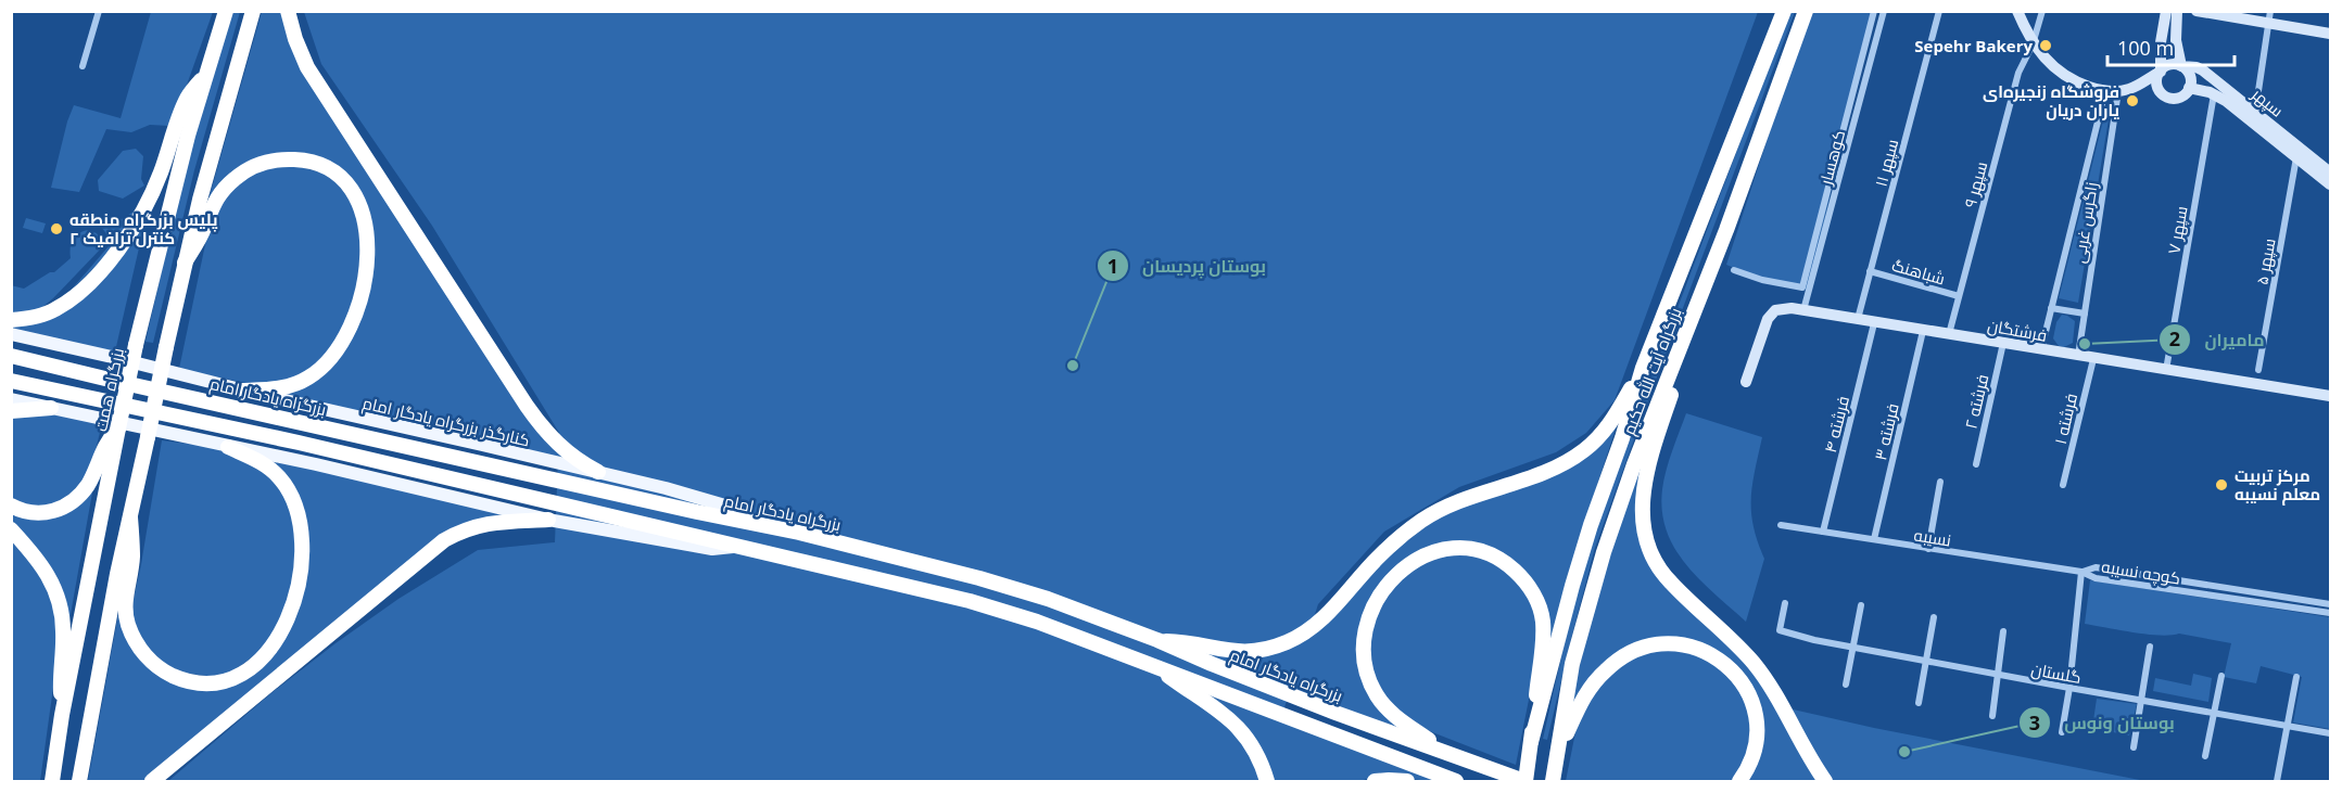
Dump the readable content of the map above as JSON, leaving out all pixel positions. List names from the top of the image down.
{
  "streets": {
    "highway": ["بزرگراه آیت الله حکیم", "بزرگراه همت", "بزرگراه یادگار امام"],
    "main road": ["کنارگذر بزرگراه یادگار امام"],
    "street": [
      "سپهر",
      "کوهسار",
      "سپهر ۱۱",
      "سپهر ۹",
      "زاگرس غربی",
      "سپهر ۷",
      "سپهر ۵",
      "شباهنگ",
      "فرشتگان",
      "فرشته ۲",
      "فرشته ۱",
      "فرشته ۴",
      "فرشته ۳",
      "نسیبه",
      "کوچه نسیبه",
      "گلستان"
    ]
  },
  "crossings": [
    ["سپهر", "سپهر ۷"],
    ["سپهر", "سپهر ۵"],
    ["کوهسار", "فرشتگان"],
    ["سپهر ۱۱", "شباهنگ"],
    ["سپهر ۱۱", "فرشتگان"],
    ["سپهر ۹", "شباهنگ"],
    ["سپهر ۹", "فرشتگان"],
    ["زاگرس غربی", "فرشتگان"],
    ["سپهر ۷", "فرشتگان"],
    ["فرشتگان", "فرشته ۲"],
    ["فرشتگان", "فرشته ۱"],
    ["فرشتگان", "فرشته ۴"],
    ["فرشتگان", "فرشته ۳"],
    ["بزرگراه آیت الله حکیم", "بزرگراه یادگار امام"],
    ["بزرگراه یادگار امام", "کنارگذر بزرگراه یادگار امام"],
    ["فرشته ۴", "نسیبه"],
    ["فرشته ۳", "نسیبه"],
    ["نسیبه", "کوچه نسیبه"]
  ],
  "places": [
    "Sepehr Bakery",
    "فروشگاه زنجیره‌ای یاران دریان",
    "پلیس بزرگراه منطقه ۲ کنترل ترافیک",
    "مامیران",
    "بوستان پردیسان",
    "مرکز تربیت معلم نسیبه",
    "بوستان ونوس"
  ],
  "scale_bar": "100 m"
}
